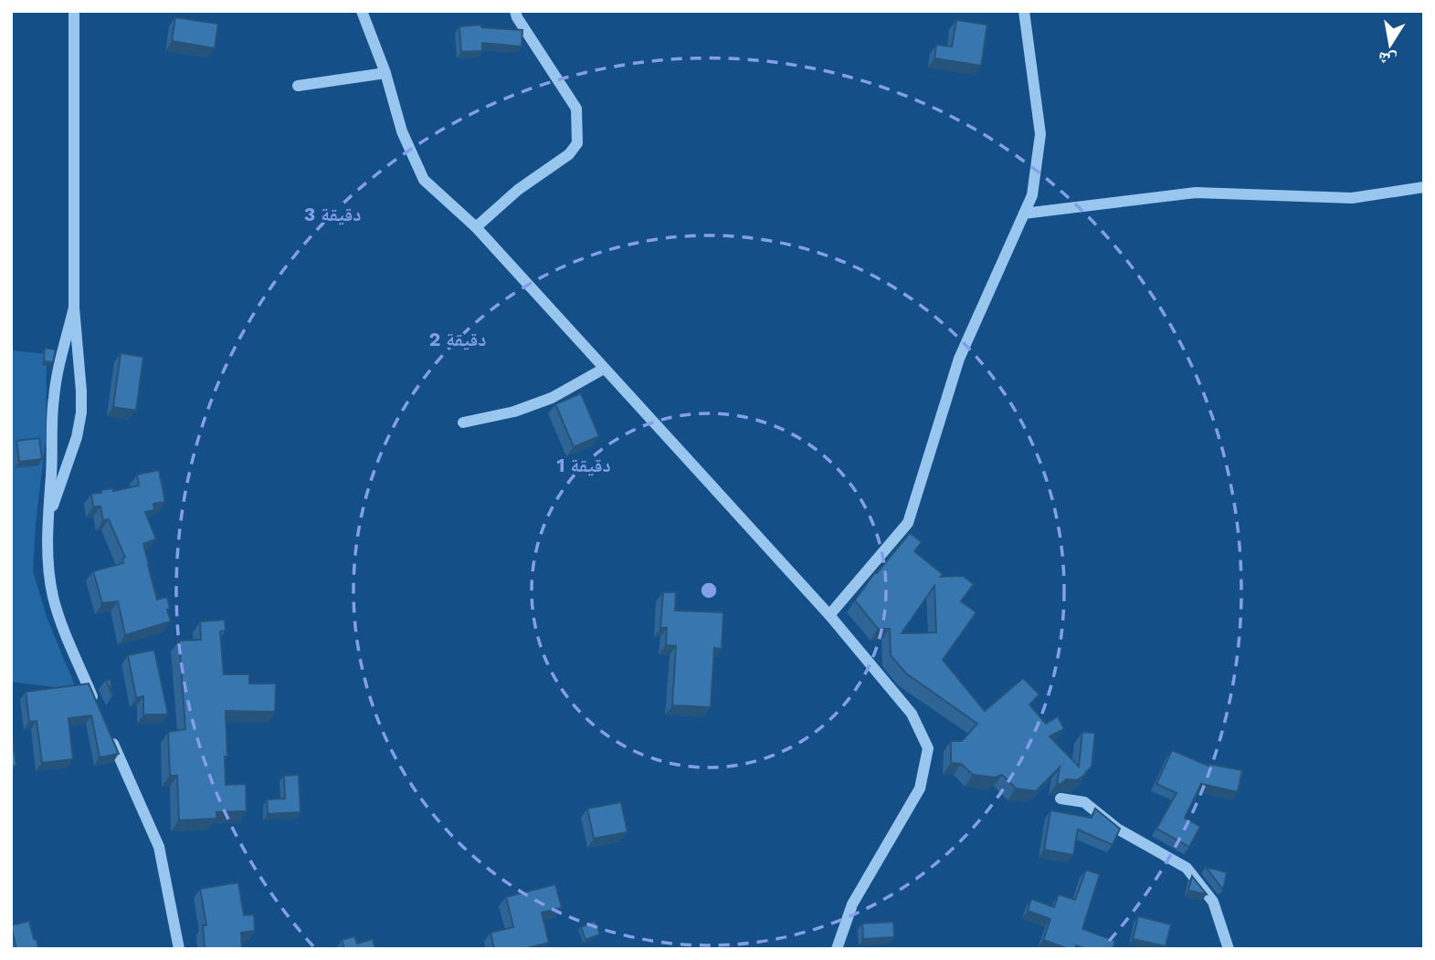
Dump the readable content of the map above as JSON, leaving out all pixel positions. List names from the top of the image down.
{
  "north": "bottom",
  "rings": ["3 دقيقة", "2 دقيقة", "1 دقيقة"]
}
